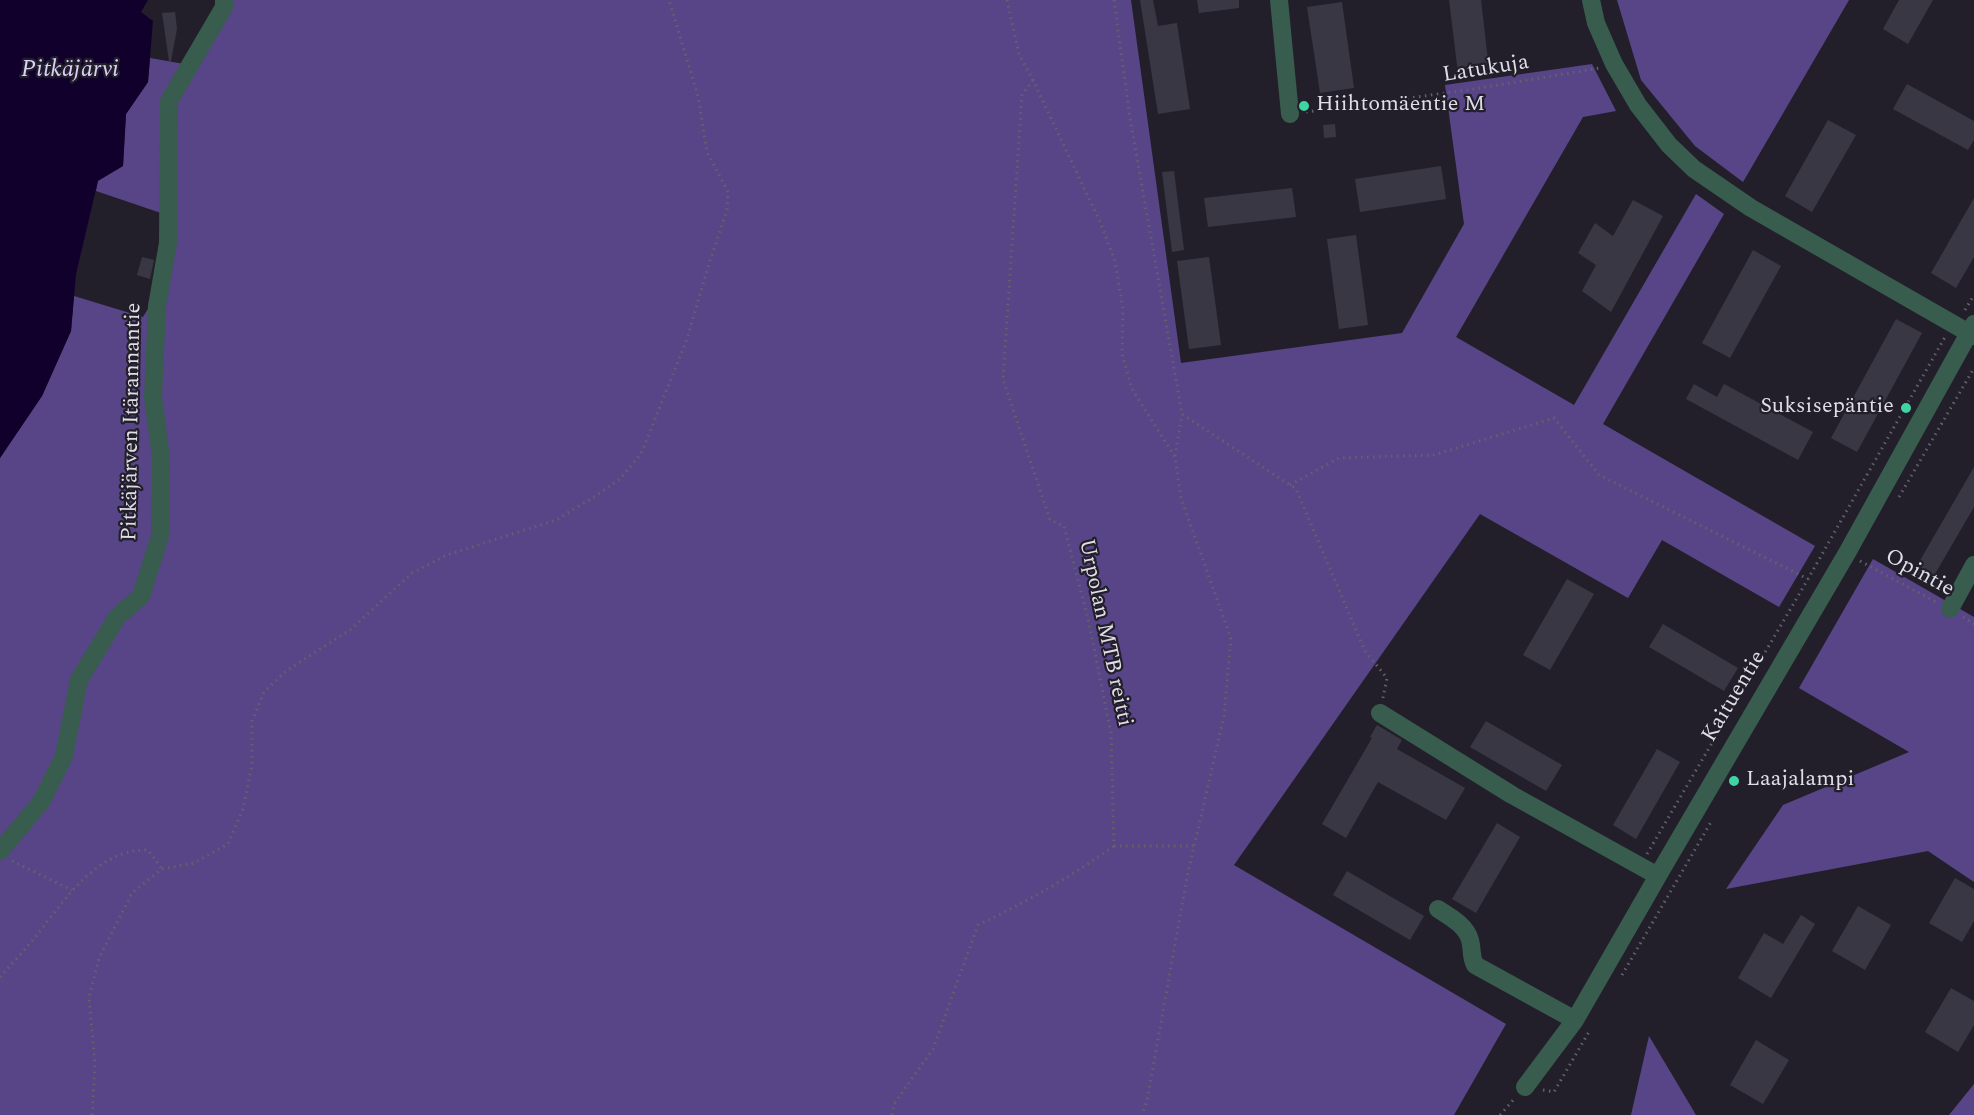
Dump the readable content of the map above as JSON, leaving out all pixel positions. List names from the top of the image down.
{
  "streets": {
    "street": ["Pitkäjärven Itärannantie", "Kaituentie"],
    "path": ["Latukuja", "Opintie", "Urpolan MTB reitti"]
  },
  "crossings": [
    ["Opintie", "Kaituentie"]
  ],
  "water": ["Pitkäjärvi"],
  "places": ["Hiihtomäentie M", "Suksisepäntie", "Laajalampi"]
}
